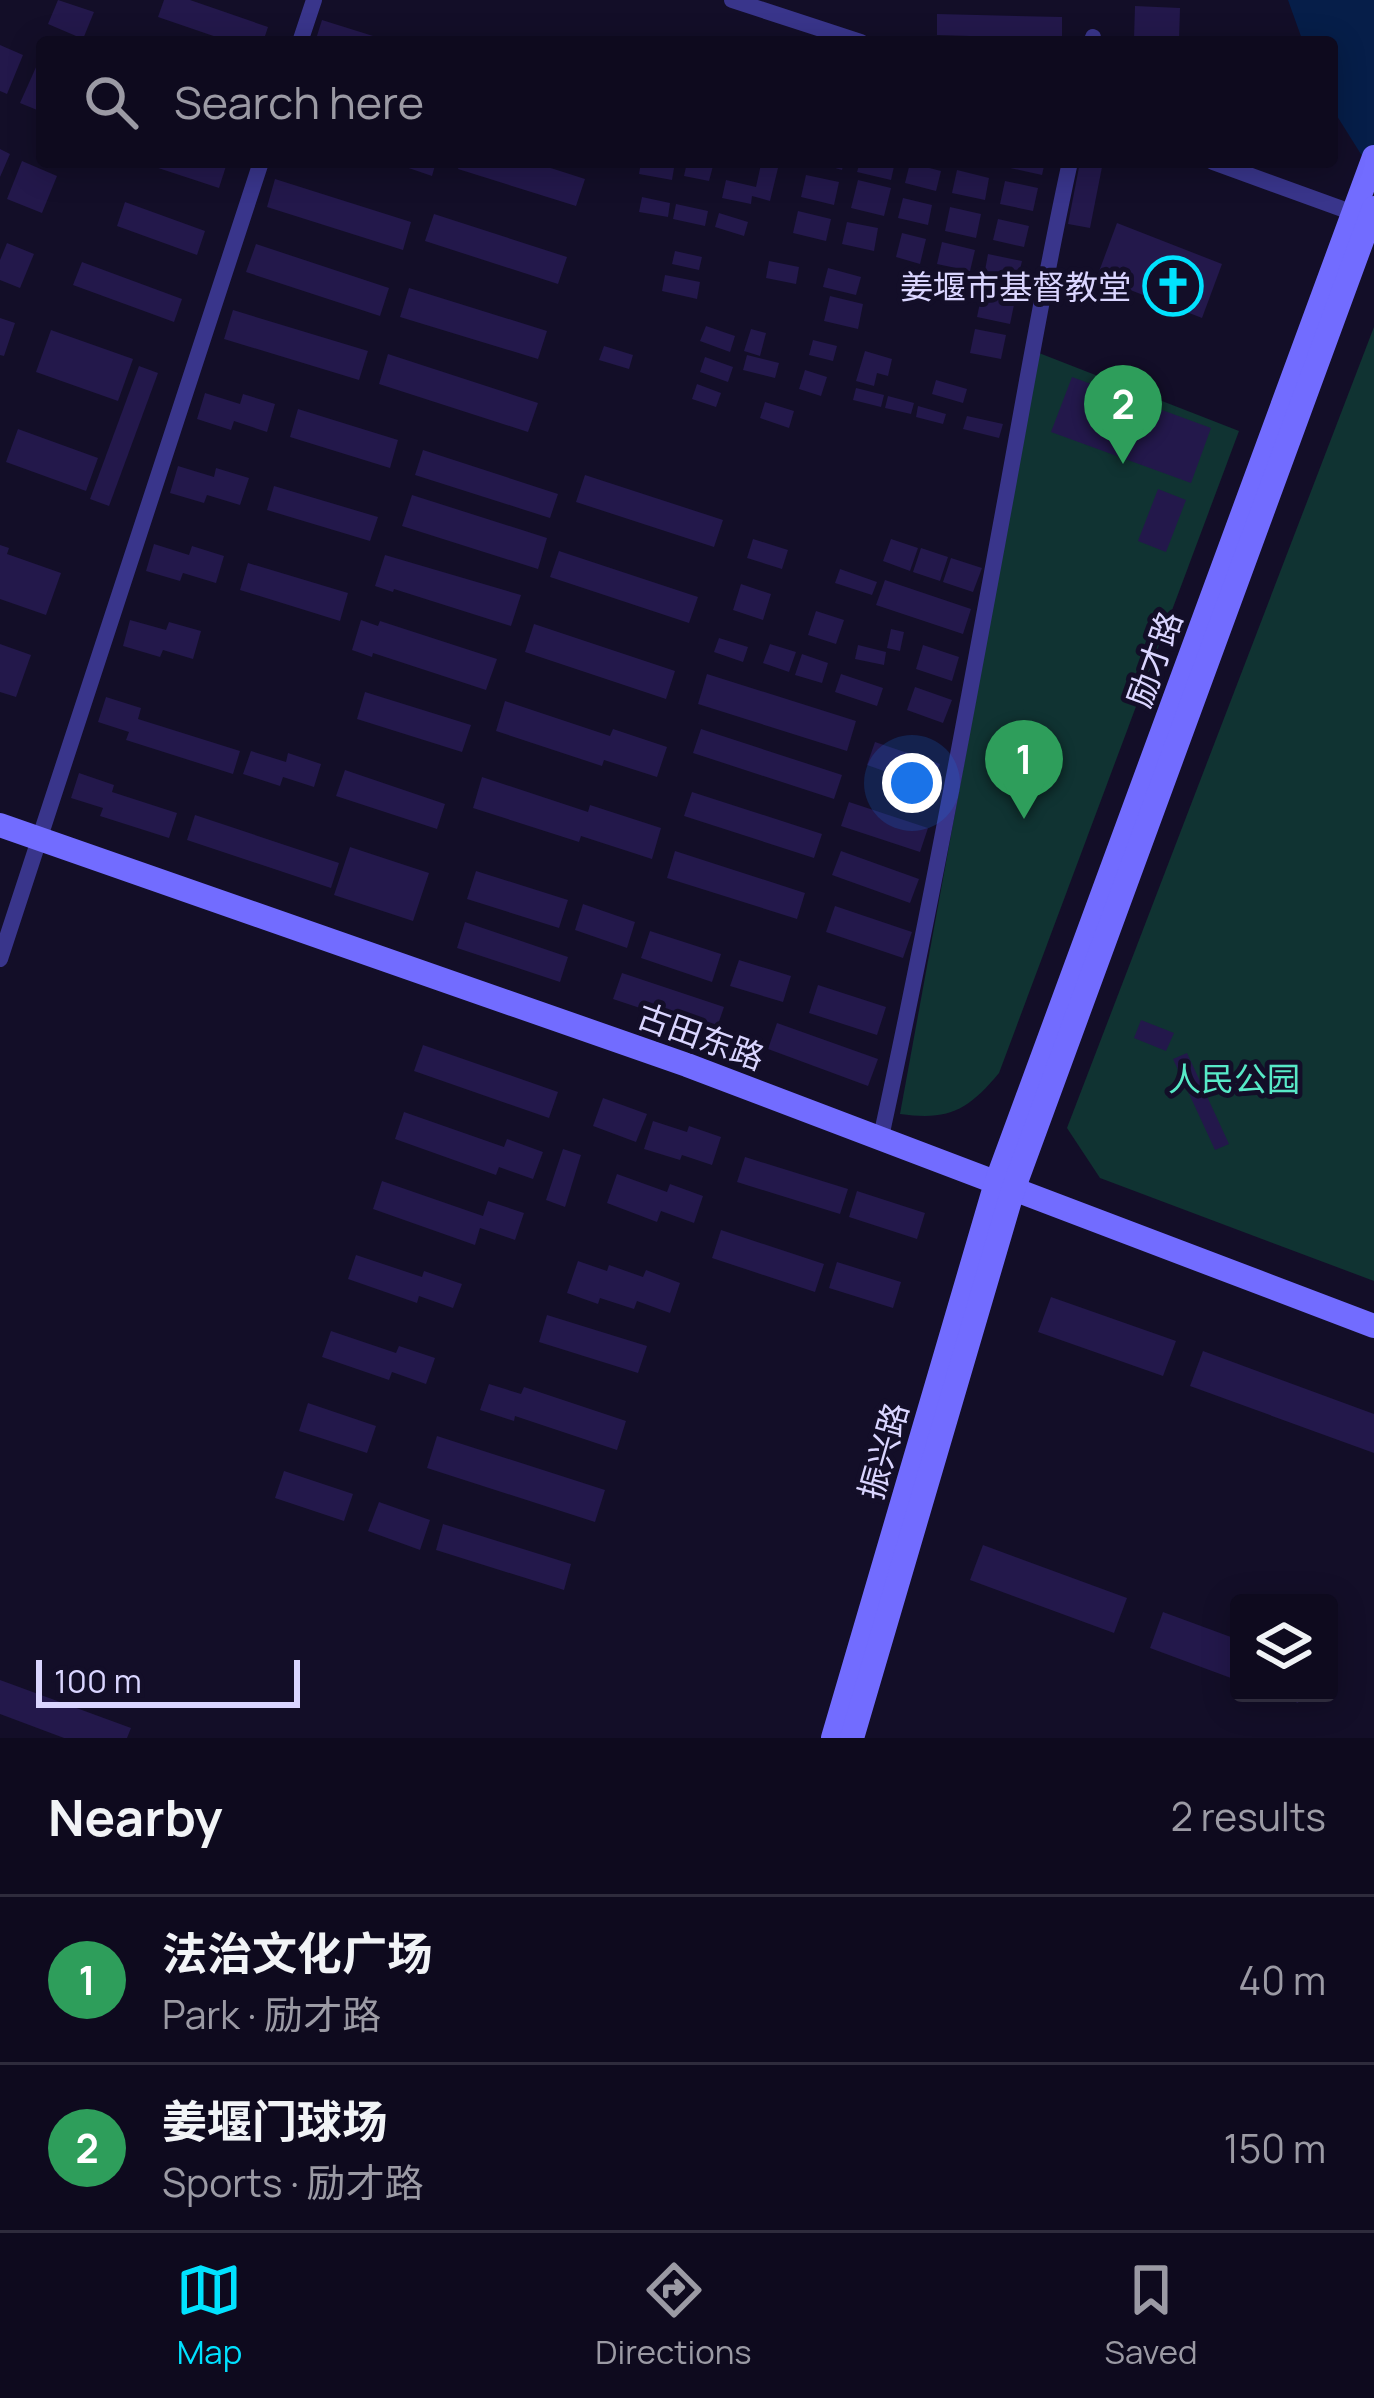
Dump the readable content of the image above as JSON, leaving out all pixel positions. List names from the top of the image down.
{
  "streets": {
    "street": ["励才路", "古田东路", "振兴路"]
  },
  "crossings": [
    ["励才路", "古田东路"],
    ["励才路", "振兴路"],
    ["古田东路", "振兴路"]
  ],
  "parks": ["人民公园"],
  "places": {
    "church": ["姜堰市基督教堂"]
  },
  "scale_bar": "100 m",
  "page": {
    "search": "Search here",
    "pins": ["2", "1"],
    "scale": "100 m",
    "heading": ["Nearby", "2 results"],
    "list": [
      {
        "mark": "1",
        "name": "法治文化广场",
        "note": "Park · 励才路",
        "value": "40 m"
      },
      {
        "mark": "2",
        "name": "姜堰门球场",
        "note": "Sports · 励才路",
        "value": "150 m"
      }
    ],
    "nav": ["Map", "Directions", "Saved"]
  }
}
